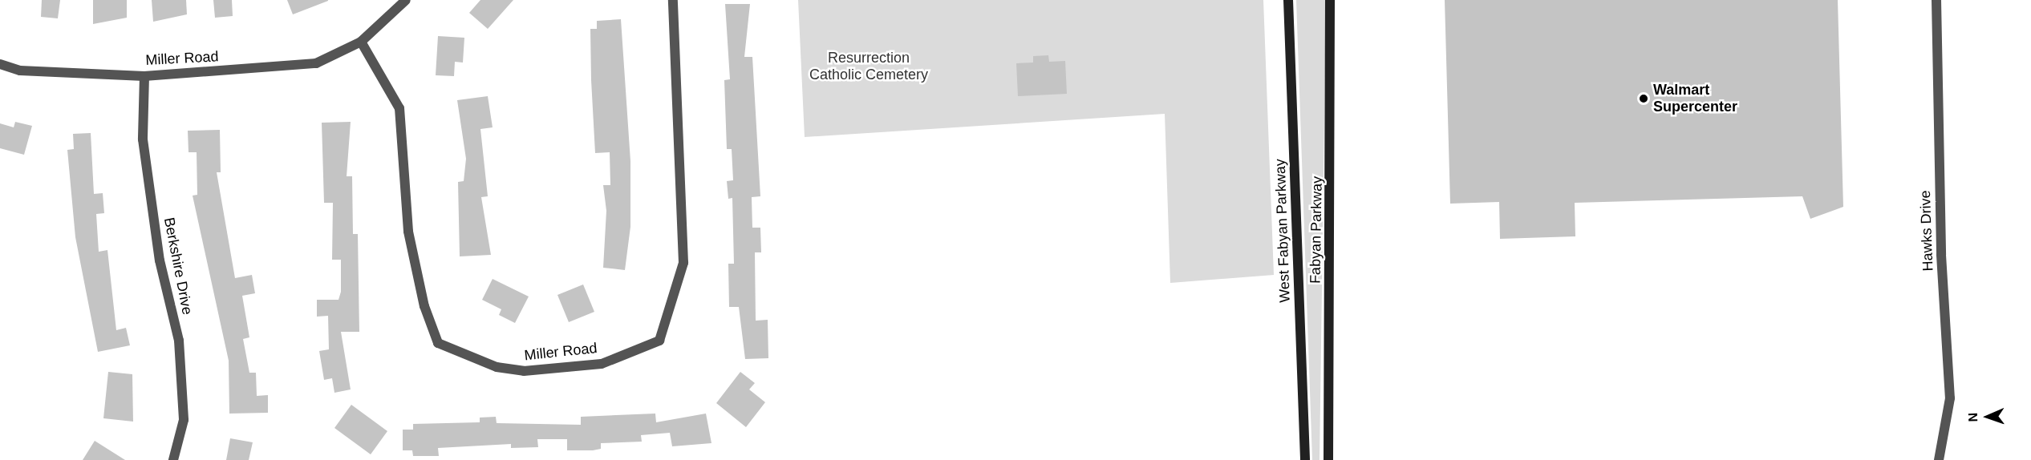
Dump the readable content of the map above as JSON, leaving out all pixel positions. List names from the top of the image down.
{
  "streets": {
    "main road": ["Fabyan Parkway", "West Fabyan Parkway"],
    "street": ["Miller Road", "Hawks Drive", "Berkshire Drive"]
  },
  "crossings": [
    ["Miller Road", "Berkshire Drive"]
  ],
  "parks": ["Resurrection Catholic Cemetery"],
  "places": ["Walmart Supercenter"],
  "north": "left"
}
